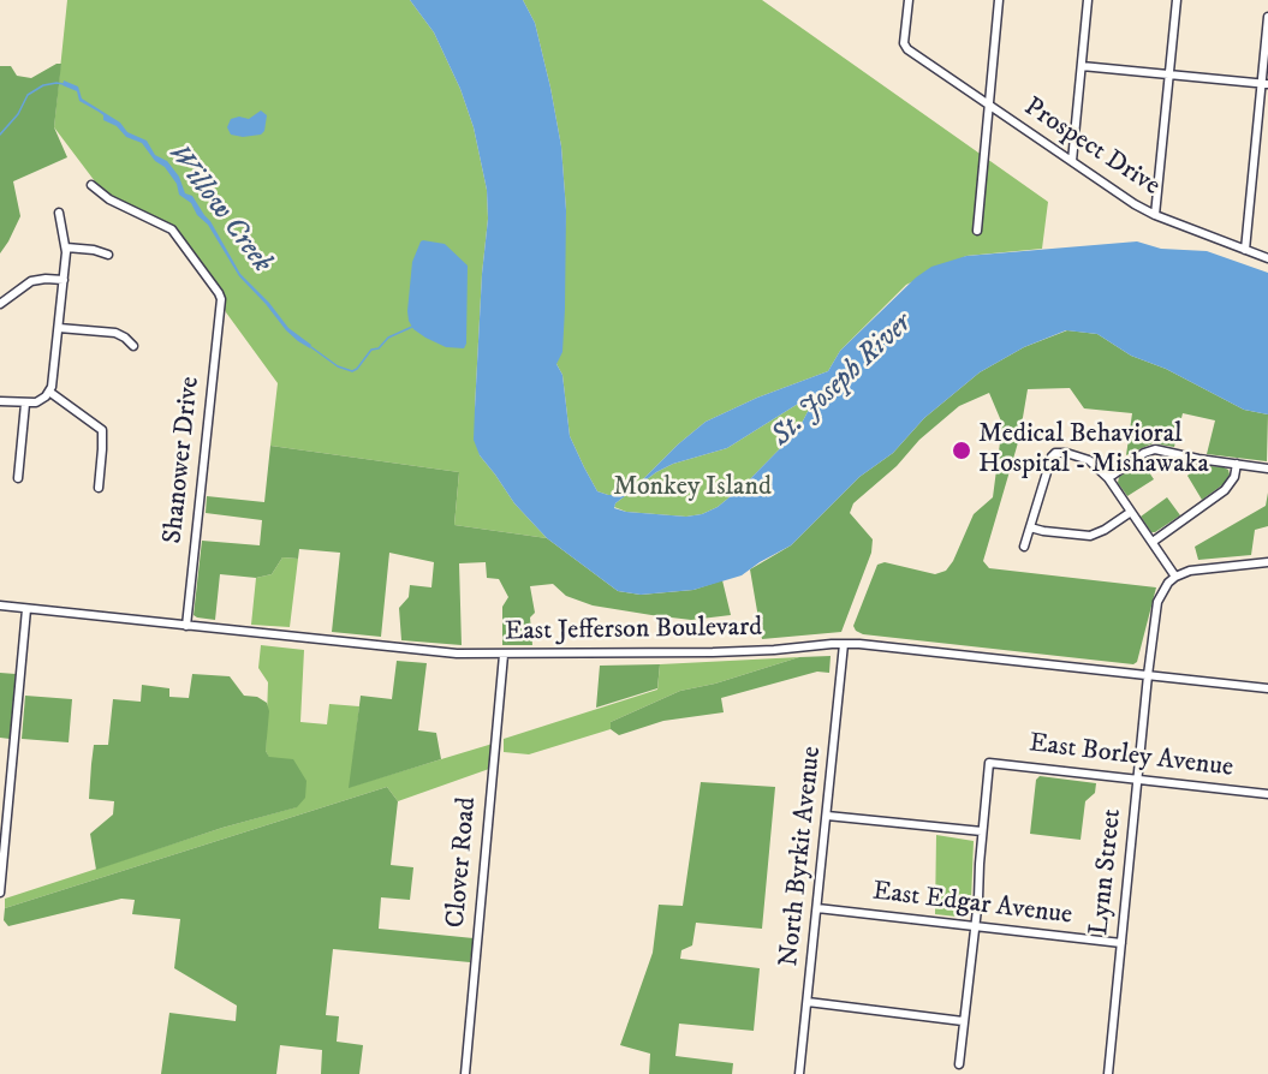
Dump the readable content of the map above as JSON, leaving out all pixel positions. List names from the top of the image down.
{
  "streets": {
    "street": [
      "Prospect Drive",
      "Shanower Drive",
      "East Jefferson Boulevard",
      "East Borley Avenue",
      "North Byrkit Avenue",
      "Clover Road",
      "Lynn Street",
      "East Edgar Avenue"
    ]
  },
  "crossings": [
    ["Shanower Drive", "East Jefferson Boulevard"],
    ["East Jefferson Boulevard", "North Byrkit Avenue"],
    ["East Jefferson Boulevard", "Clover Road"],
    ["East Jefferson Boulevard", "Lynn Street"],
    ["East Borley Avenue", "Lynn Street"],
    ["North Byrkit Avenue", "East Edgar Avenue"],
    ["Lynn Street", "East Edgar Avenue"]
  ],
  "water": ["Willow Creek", "St. Joseph River"],
  "parks": ["Monkey Island"],
  "places": ["Medical Behavioral Hospital - Mishawaka"]
}
